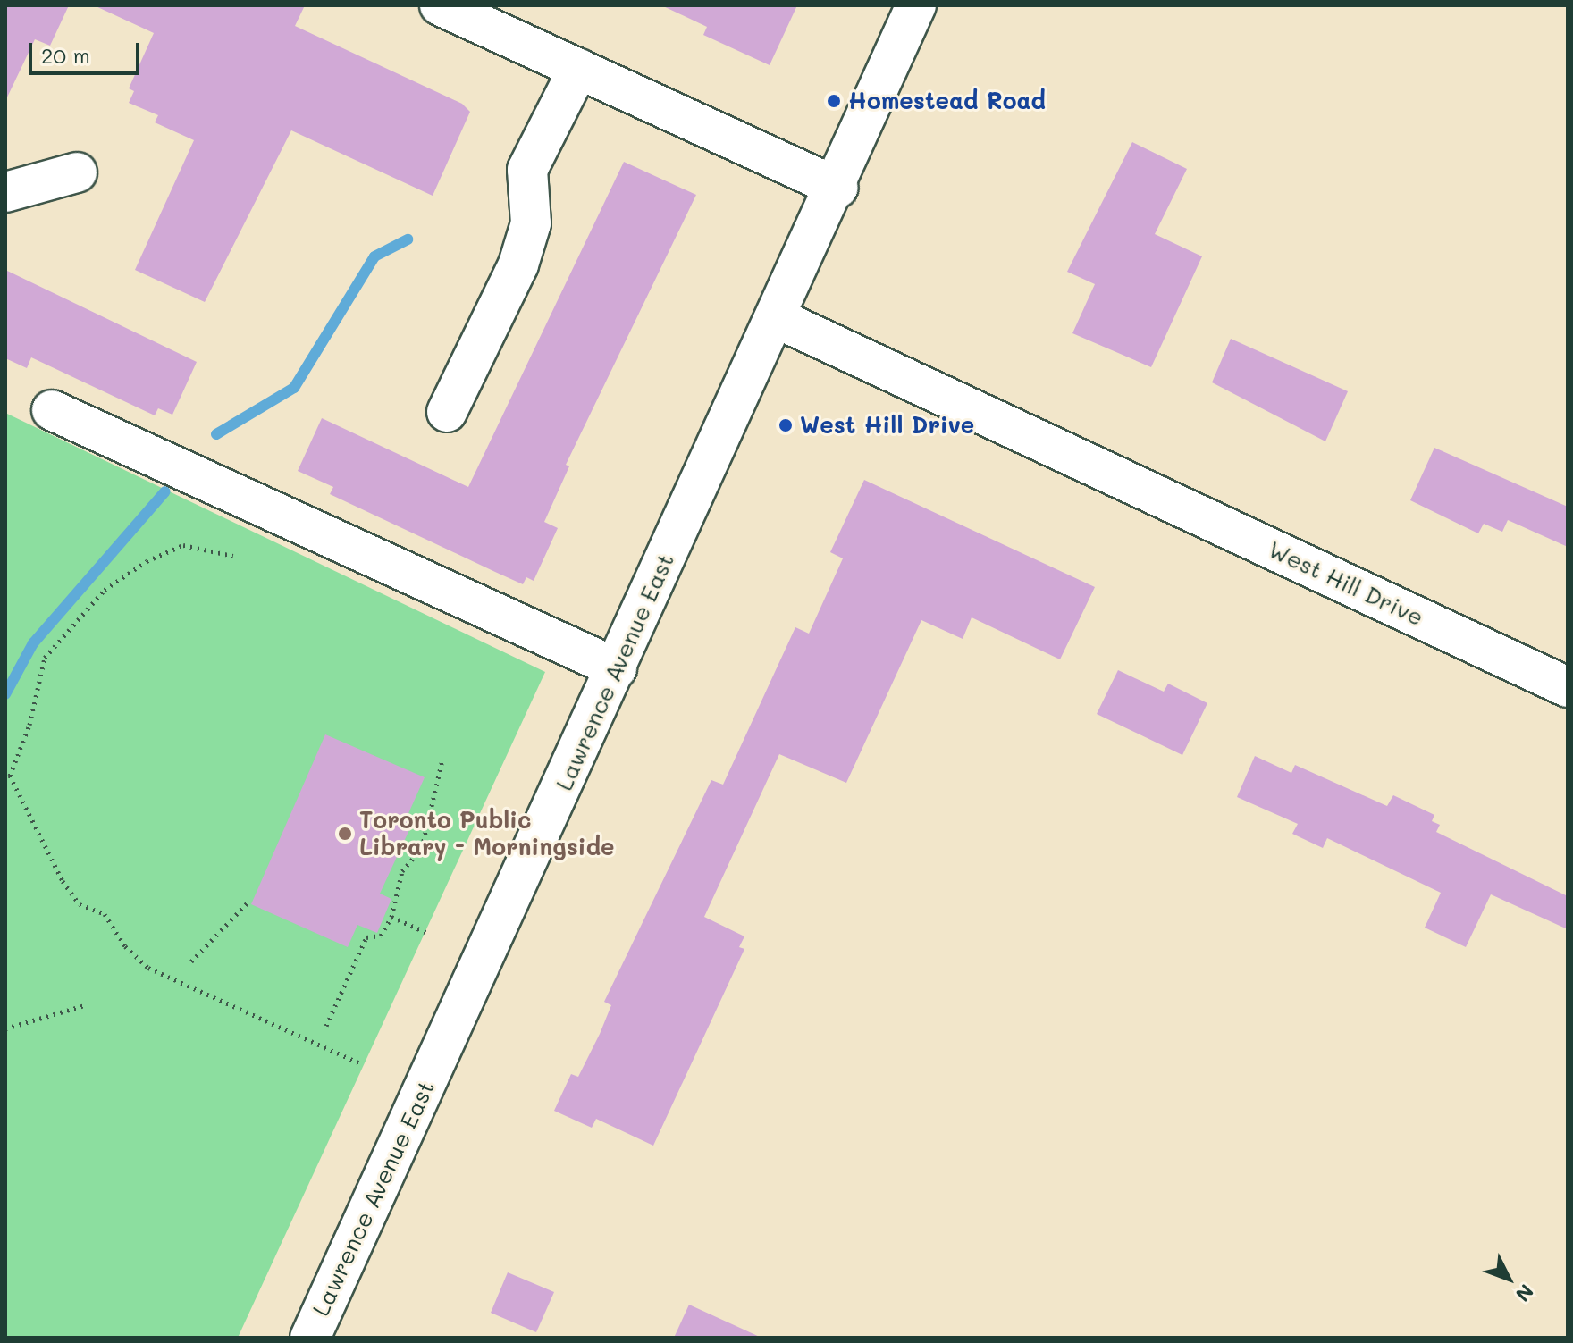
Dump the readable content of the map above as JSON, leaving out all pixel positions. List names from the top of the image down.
{
  "streets": {
    "main road": ["West Hill Drive", "Lawrence Avenue East"]
  },
  "crossings": [
    ["West Hill Drive", "Lawrence Avenue East"]
  ],
  "places": ["Homestead Road", "West Hill Drive", "Toronto Public Library - Morningside"],
  "scale_bar": "20 m",
  "north": "bottom right"
}
